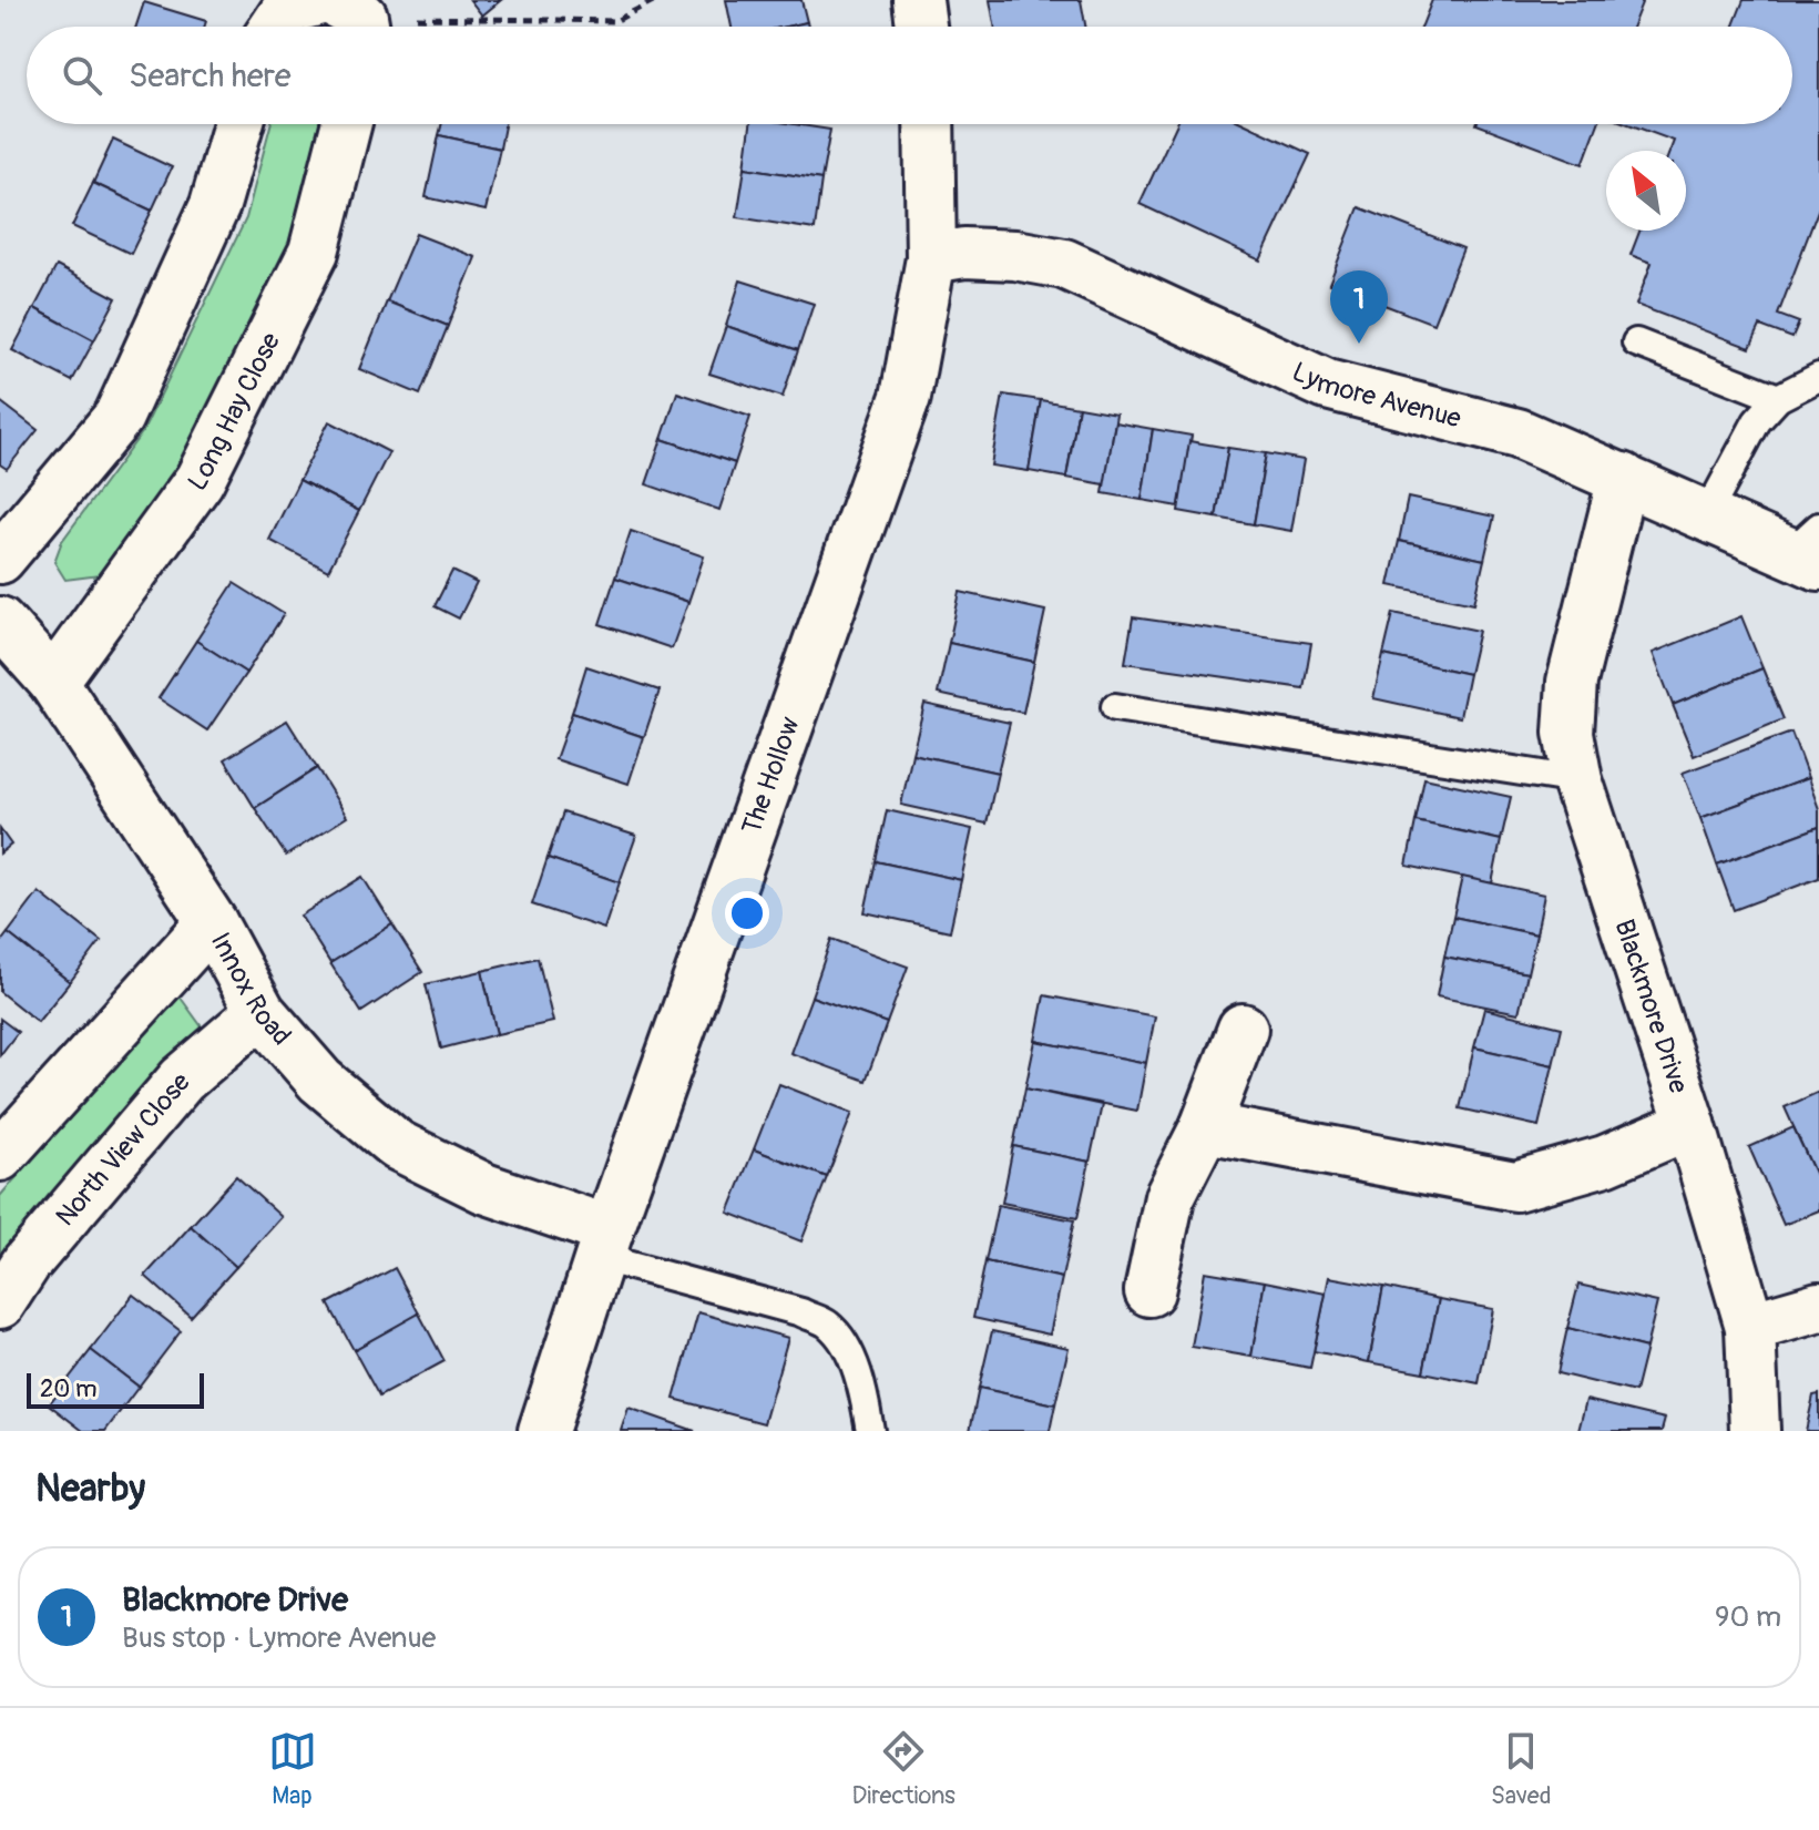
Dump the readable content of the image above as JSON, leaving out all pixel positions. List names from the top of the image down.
{
  "streets": {
    "street": [
      "Lymore Avenue",
      "Long Hay Close",
      "The Hollow",
      "Innox Road",
      "Blackmore Drive",
      "North View Close"
    ]
  },
  "crossings": [
    ["Lymore Avenue", "The Hollow"],
    ["Lymore Avenue", "Blackmore Drive"],
    ["Long Hay Close", "Innox Road"],
    ["The Hollow", "Innox Road"],
    ["Innox Road", "North View Close"]
  ],
  "scale_bar": "20 m",
  "north": "top left",
  "page": {
    "search": "Search here",
    "pins": "1",
    "scale": "20 m",
    "heading": "Nearby",
    "list": [
      {
        "mark": "1",
        "name": "Blackmore Drive",
        "note": "Bus stop · Lymore Avenue",
        "value": "90 m"
      }
    ],
    "nav": ["Map", "Directions", "Saved"]
  }
}
